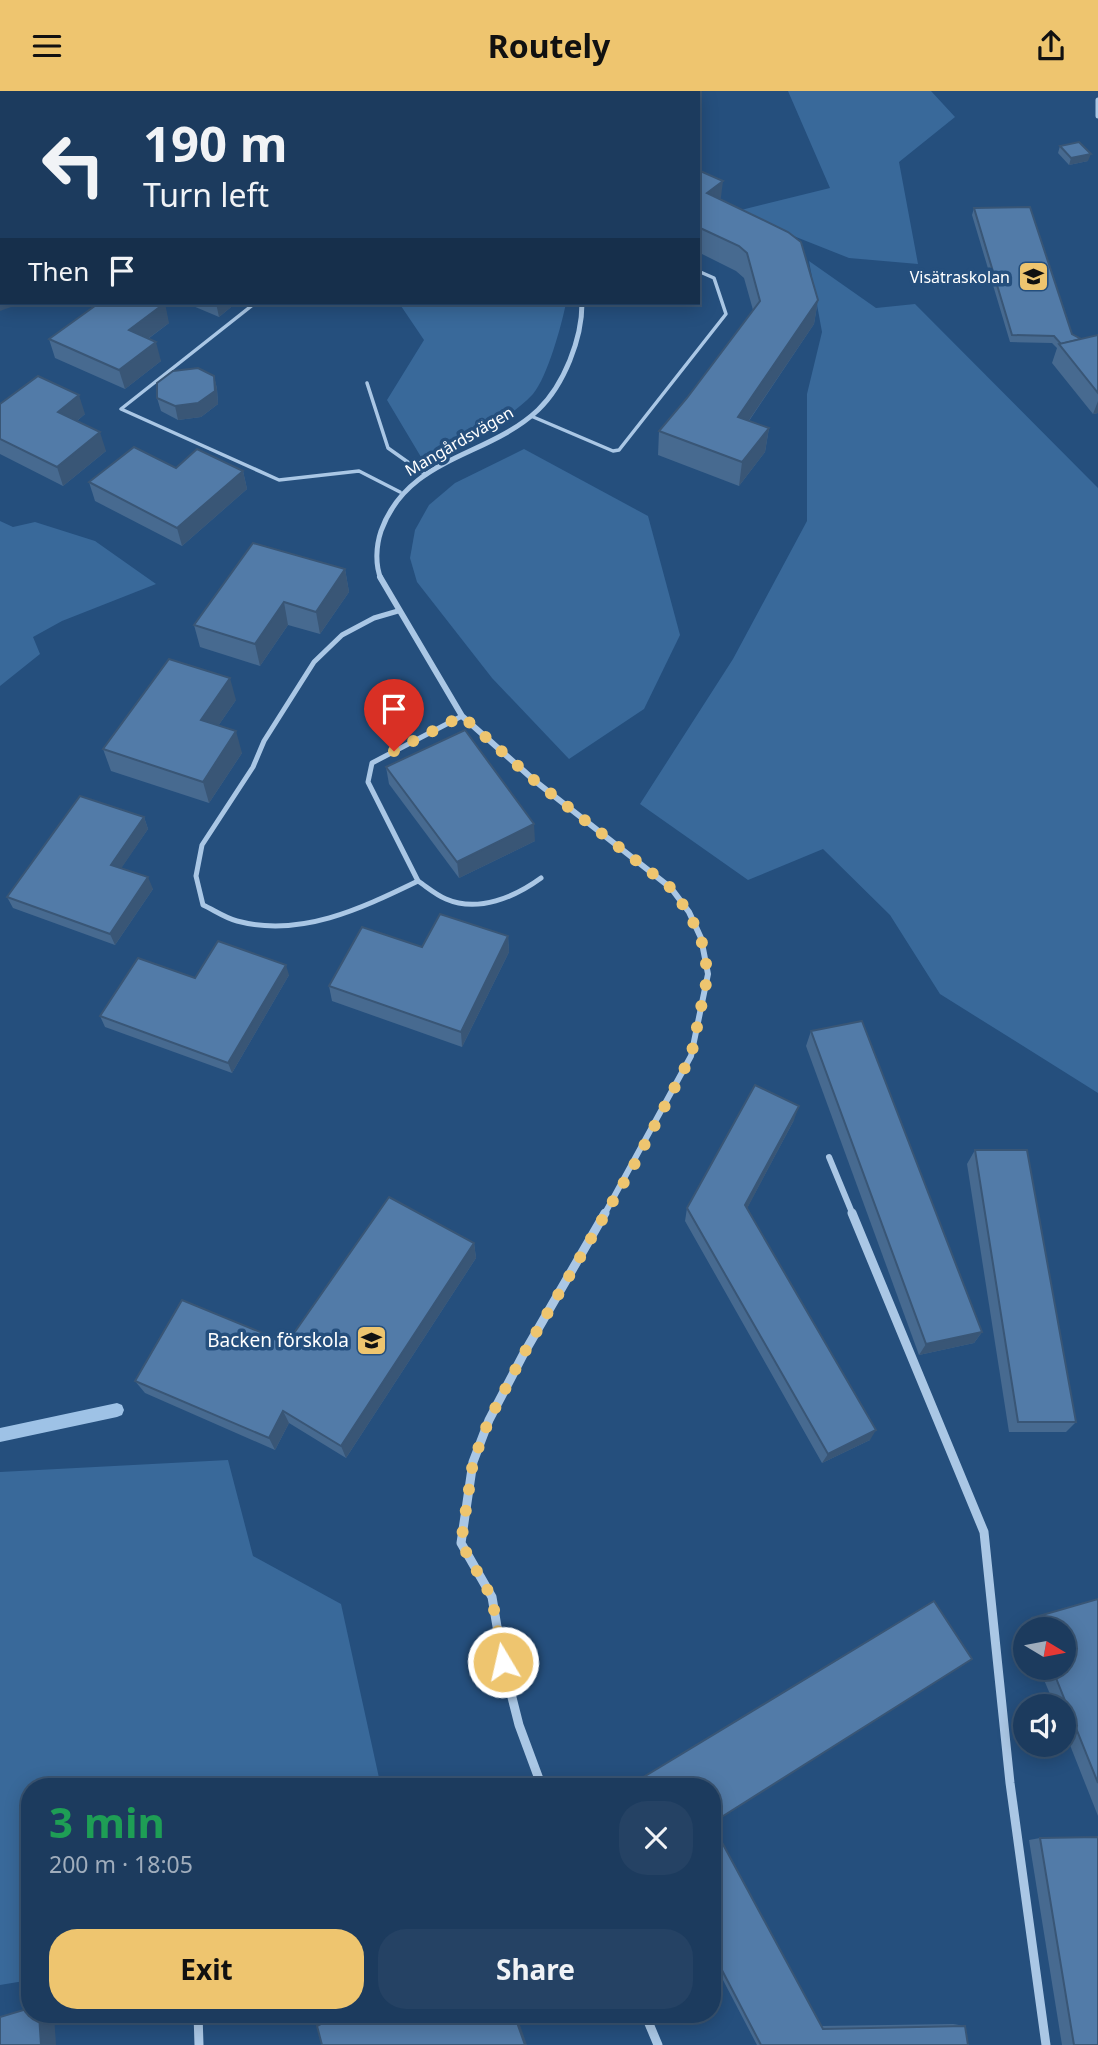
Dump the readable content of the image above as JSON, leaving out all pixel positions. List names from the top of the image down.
{
  "streets": {
    "street": ["Mangårdsvägen"]
  },
  "places": {
    "school or university": ["Visätraskolan", "Backen förskola"]
  },
  "north": "right",
  "page": {
    "header": "Routely",
    "turn": ["190 m", "Turn left"],
    "then": "Then",
    "heading": ["3 min", "200 m · 18:05"],
    "buttons": ["Exit", "Share"]
  }
}
